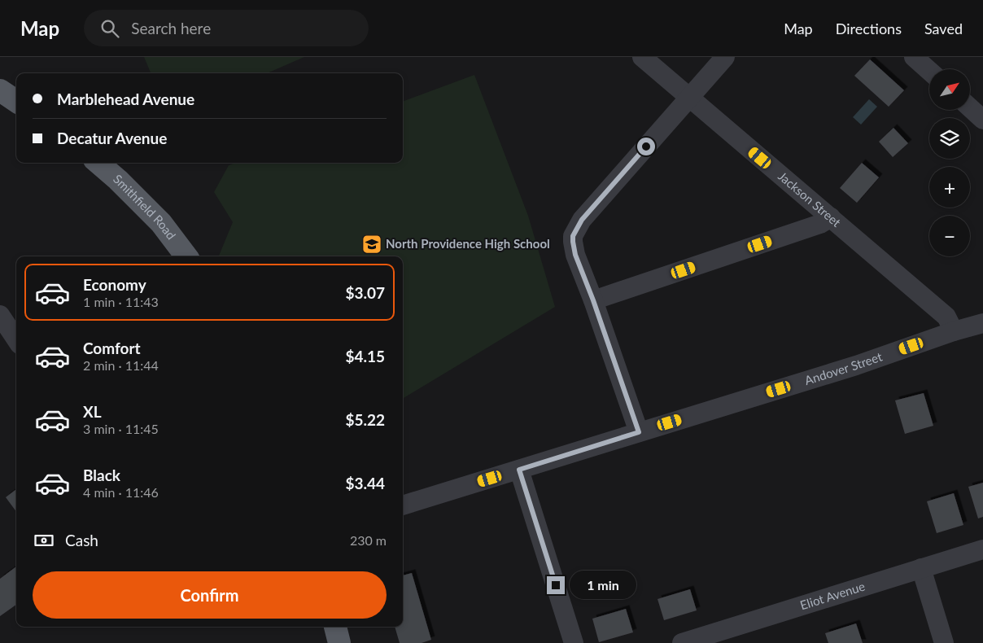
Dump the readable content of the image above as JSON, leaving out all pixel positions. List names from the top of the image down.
{
  "streets": {
    "main road": ["Smithfield Road"],
    "street": ["Jackson Street", "Andover Street", "Eliot Avenue"]
  },
  "crossings": [
    ["Jackson Street", "Andover Street"]
  ],
  "places": {
    "school or university": ["North Providence High School"]
  },
  "north": "top right",
  "page": {
    "header": "Map",
    "search": "Search here",
    "nav": ["Map", "Directions", "Saved"],
    "map_buttons": ["+", "−"],
    "banner": ["Marblehead Avenue", "Decatur Avenue"],
    "list": [
      {
        "name": "Economy",
        "note": "1 min · 11:43",
        "value": "$3.07"
      },
      {
        "name": "Comfort",
        "note": "2 min · 11:44",
        "value": "$4.15"
      },
      {
        "name": "XL",
        "note": "3 min · 11:45",
        "value": "$5.22"
      },
      {
        "name": "Black",
        "note": "4 min · 11:46",
        "value": "$3.44"
      }
    ],
    "pay": ["Cash", "230 m"],
    "buttons": "Confirm",
    "bubble": "1 min"
  }
}
